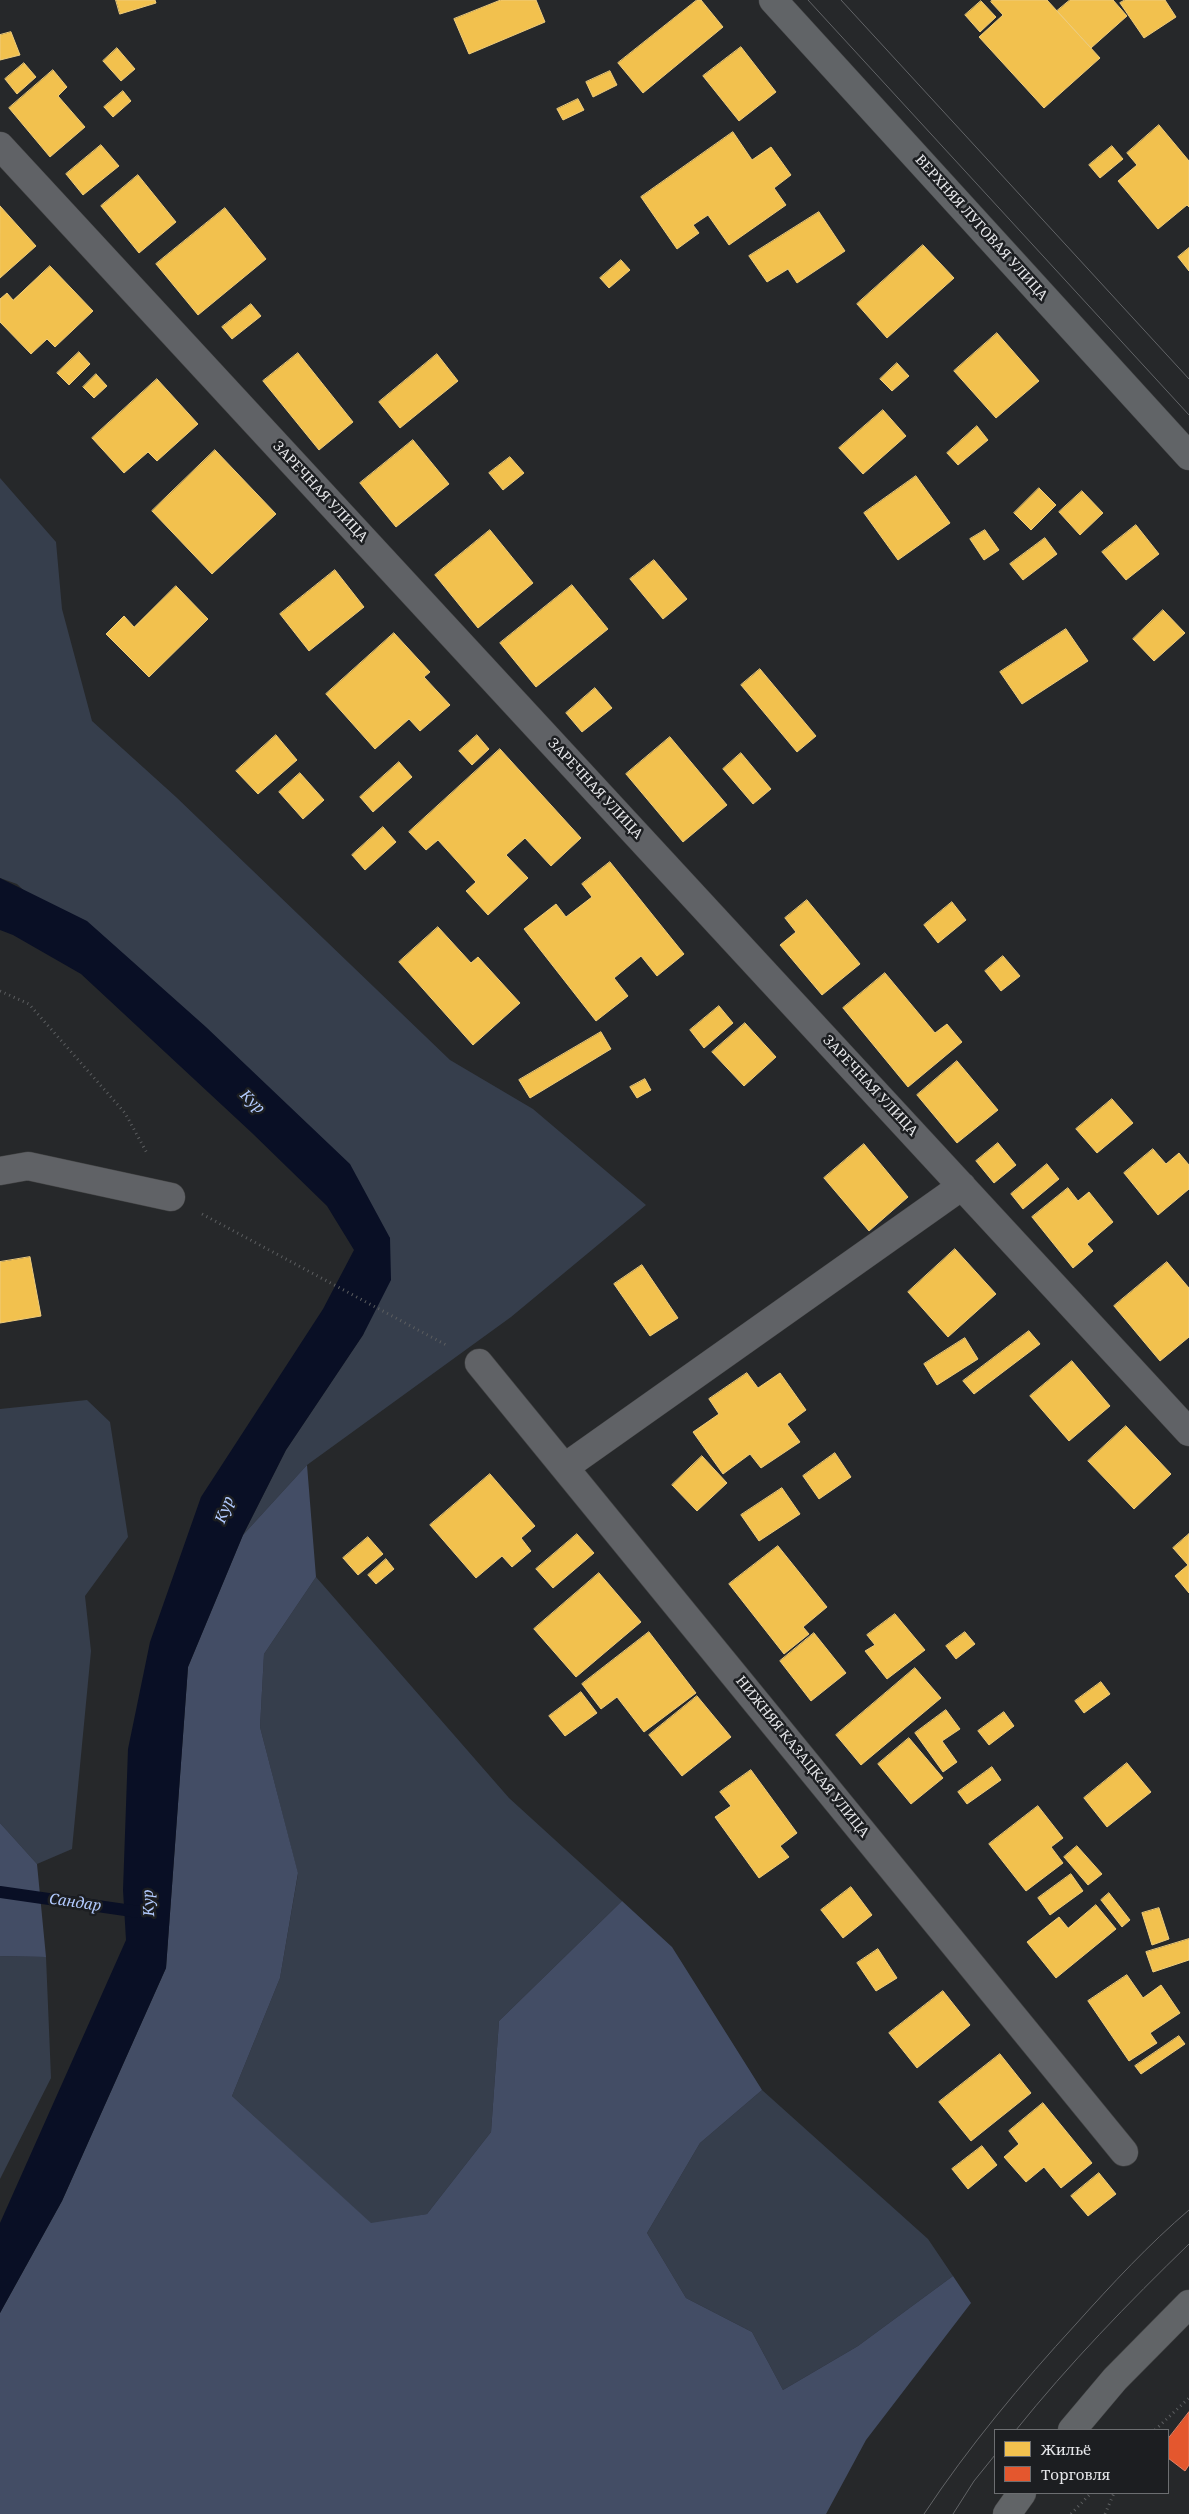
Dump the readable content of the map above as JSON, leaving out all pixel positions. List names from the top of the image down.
{
  "streets": {
    "main road": ["ВЕРХНЯЯ ЛУГОВАЯ УЛИЦА"],
    "street": ["ЗАРЕЧНАЯ УЛИЦА", "НИЖНЯЯ КАЗАЦКАЯ УЛИЦА"]
  },
  "water": ["Кур", "Сандар"],
  "legend": ["Жильё", "Торговля"]
}
